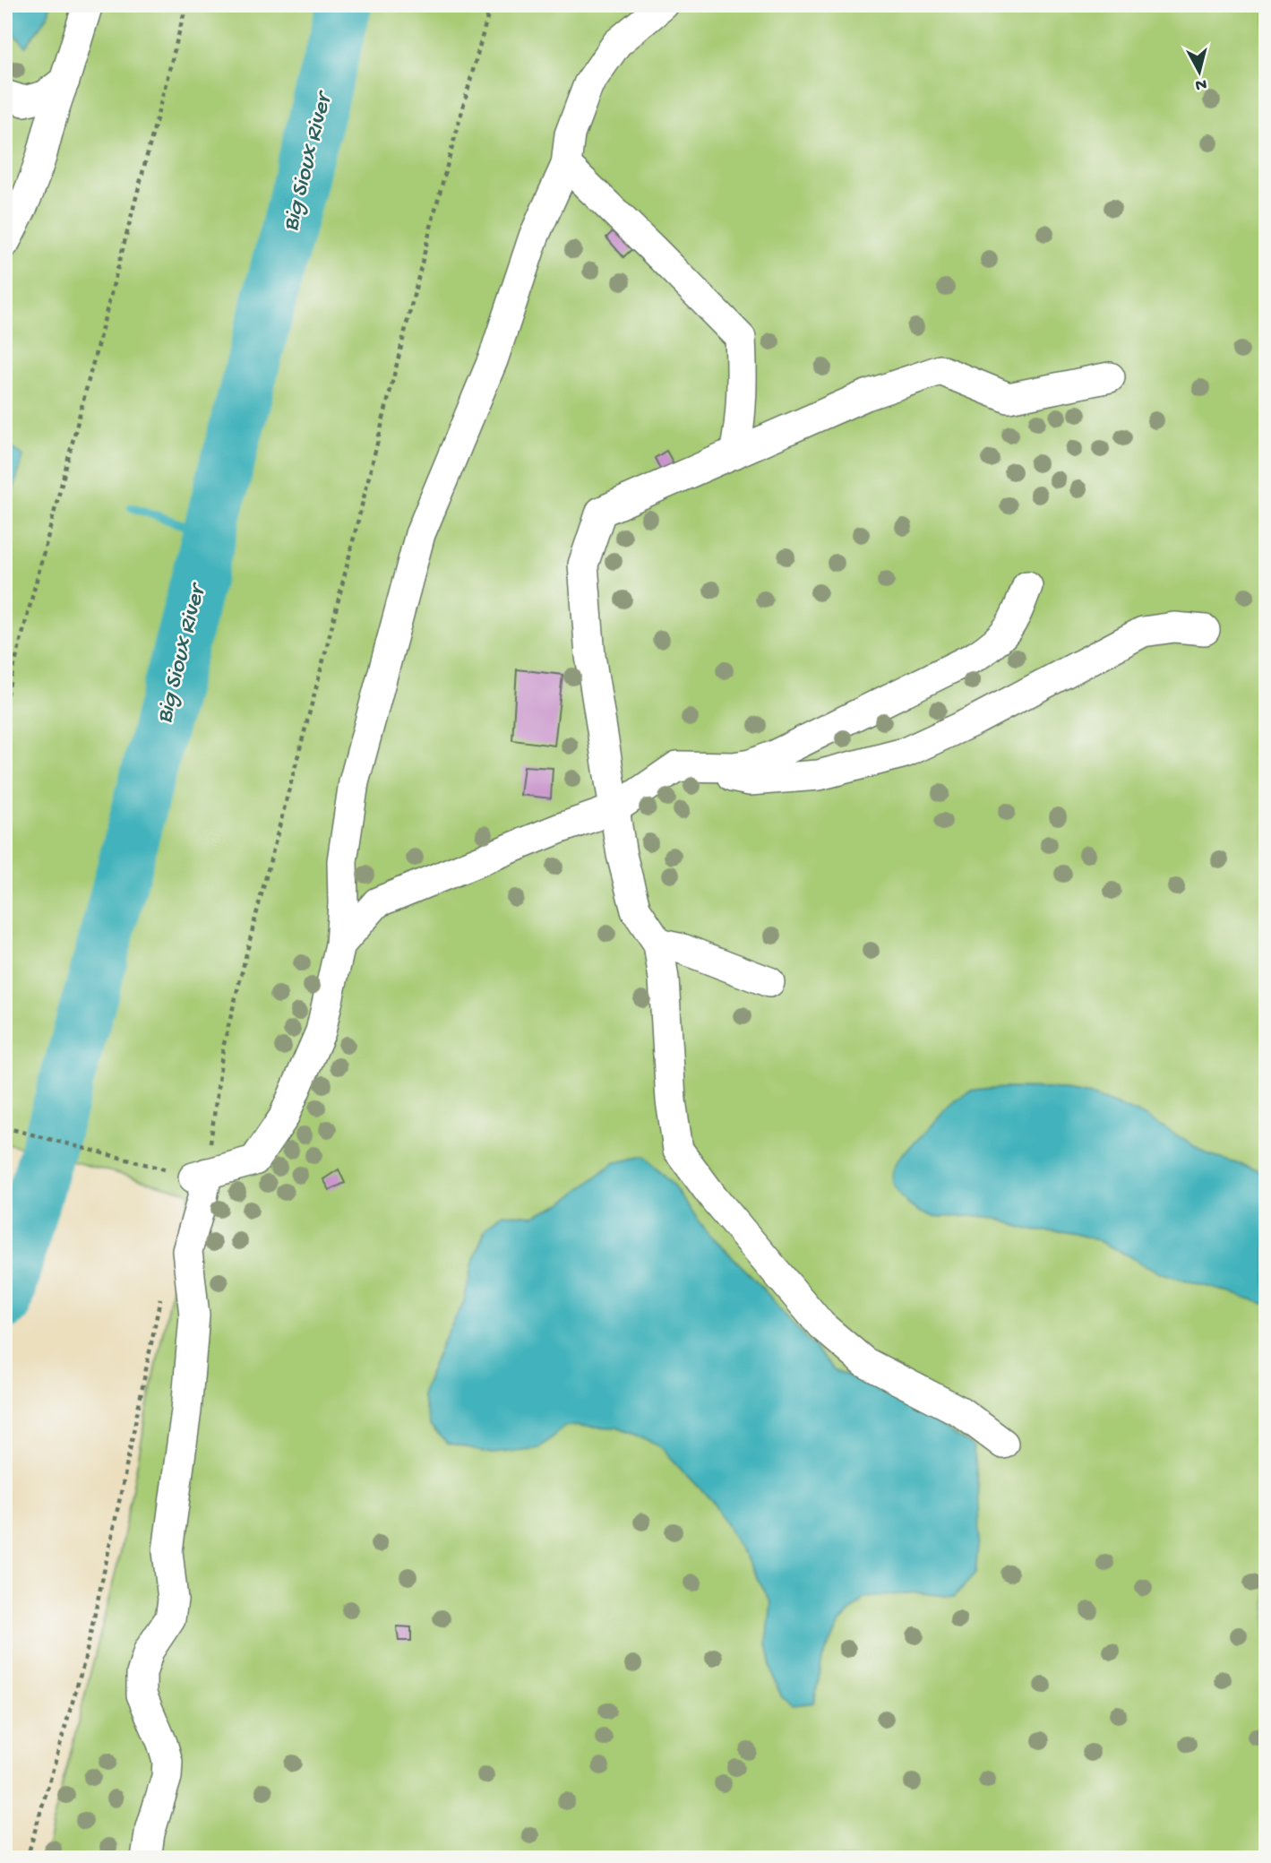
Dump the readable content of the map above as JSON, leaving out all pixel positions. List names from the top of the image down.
{
  "water": ["Big Sioux River"],
  "north": "bottom"
}
